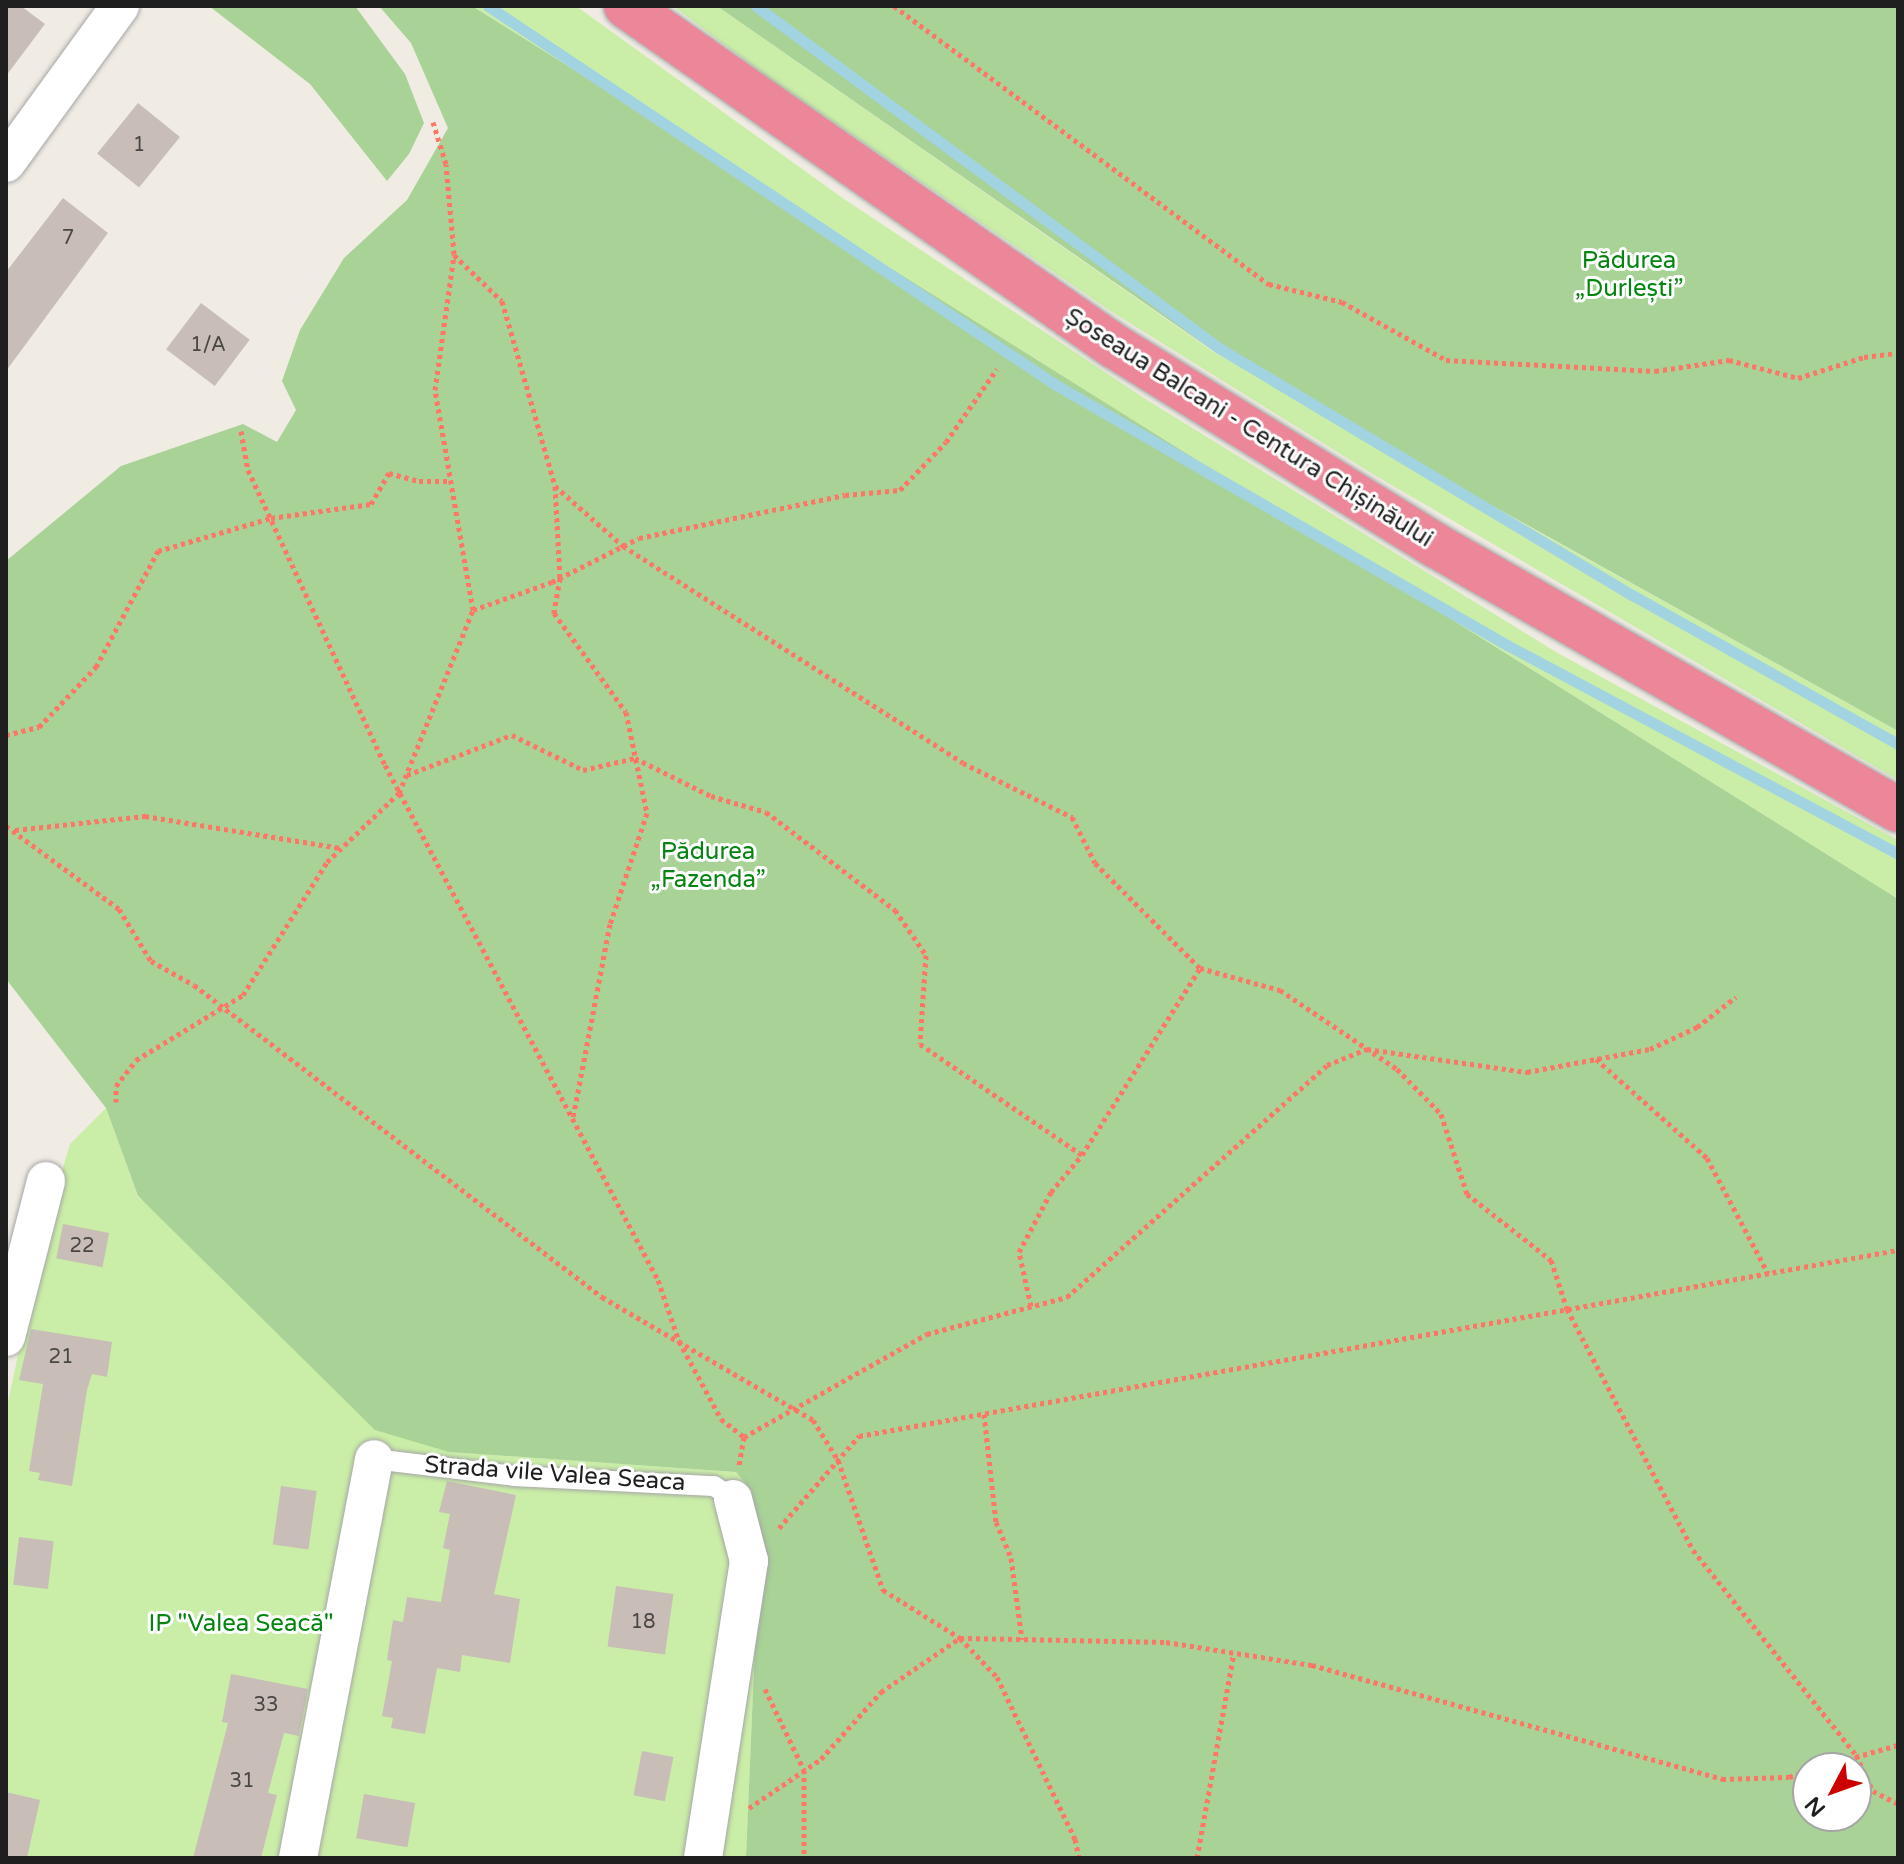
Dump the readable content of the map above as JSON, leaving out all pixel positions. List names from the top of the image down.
{
  "streets": {
    "highway": ["Șoseaua Balcani - Centura Chișinăului"],
    "lane": ["Strada vile Valea Seaca"]
  },
  "parks": ["Pădurea „Durlești”", "Pădurea „Fazenda”", "IP \"Valea Seacă\""],
  "house_numbers": [
    "1",
    "7",
    "1/A",
    "22",
    "21",
    "18",
    "33",
    "31"
  ],
  "north": "bottom left"
}
